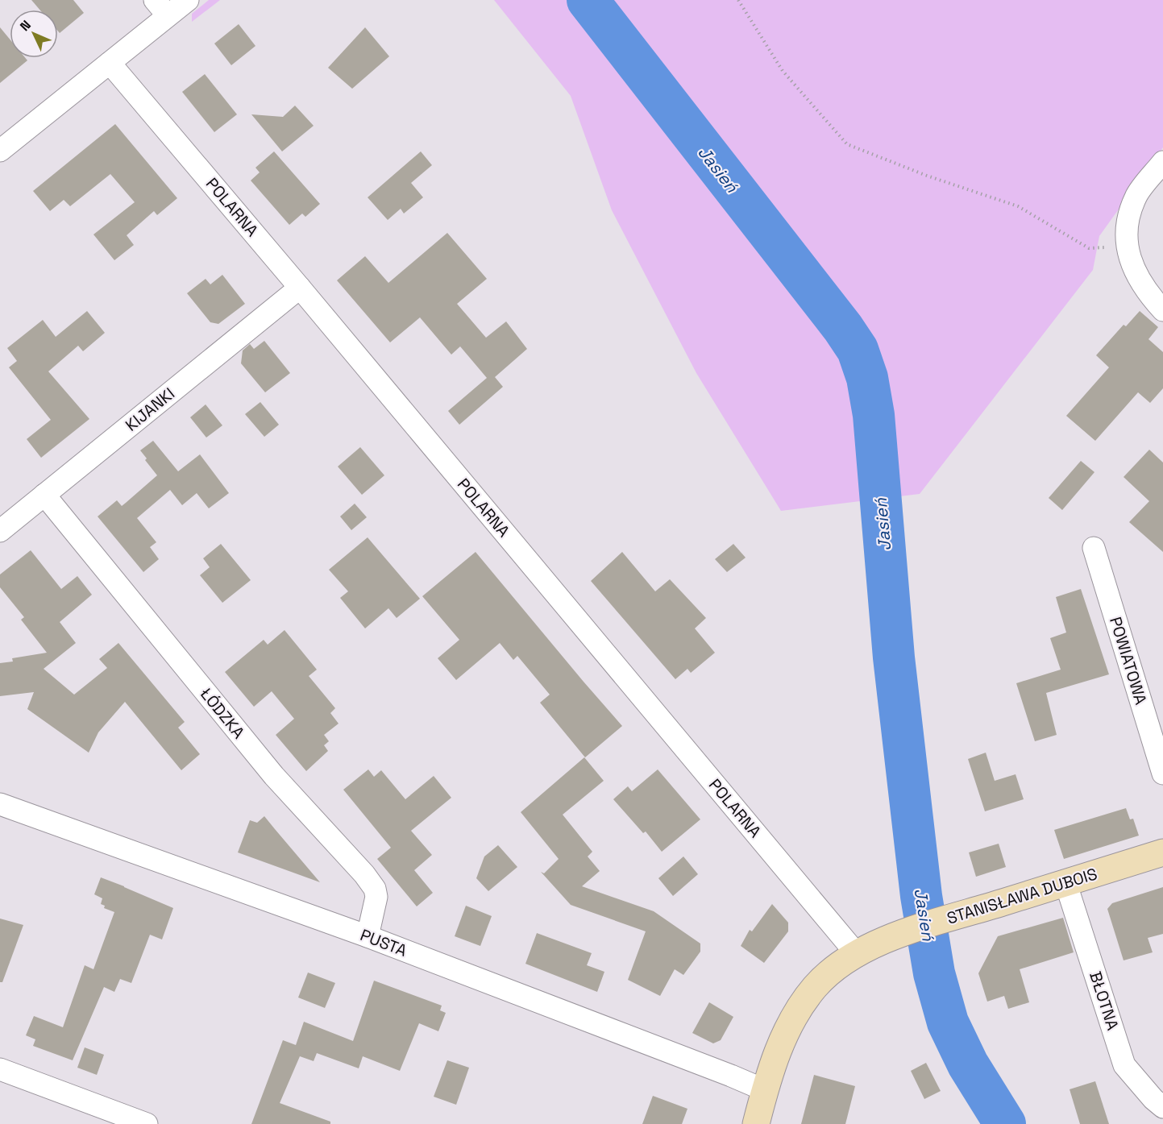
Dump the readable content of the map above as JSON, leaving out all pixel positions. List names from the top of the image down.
{
  "streets": {
    "street": [
      "POLARNA",
      "KIJANKI",
      "POWIATOWA",
      "ŁÓDZKA",
      "STANISŁAWA DUBOIS",
      "PUSTA",
      "BŁOTNA"
    ]
  },
  "crossings": [
    ["POLARNA", "KIJANKI"],
    ["POLARNA", "STANISŁAWA DUBOIS"],
    ["KIJANKI", "ŁÓDZKA"],
    ["ŁÓDZKA", "PUSTA"],
    ["STANISŁAWA DUBOIS", "PUSTA"],
    ["STANISŁAWA DUBOIS", "BŁOTNA"]
  ],
  "water": ["Jasień"],
  "north": "top left"
}
